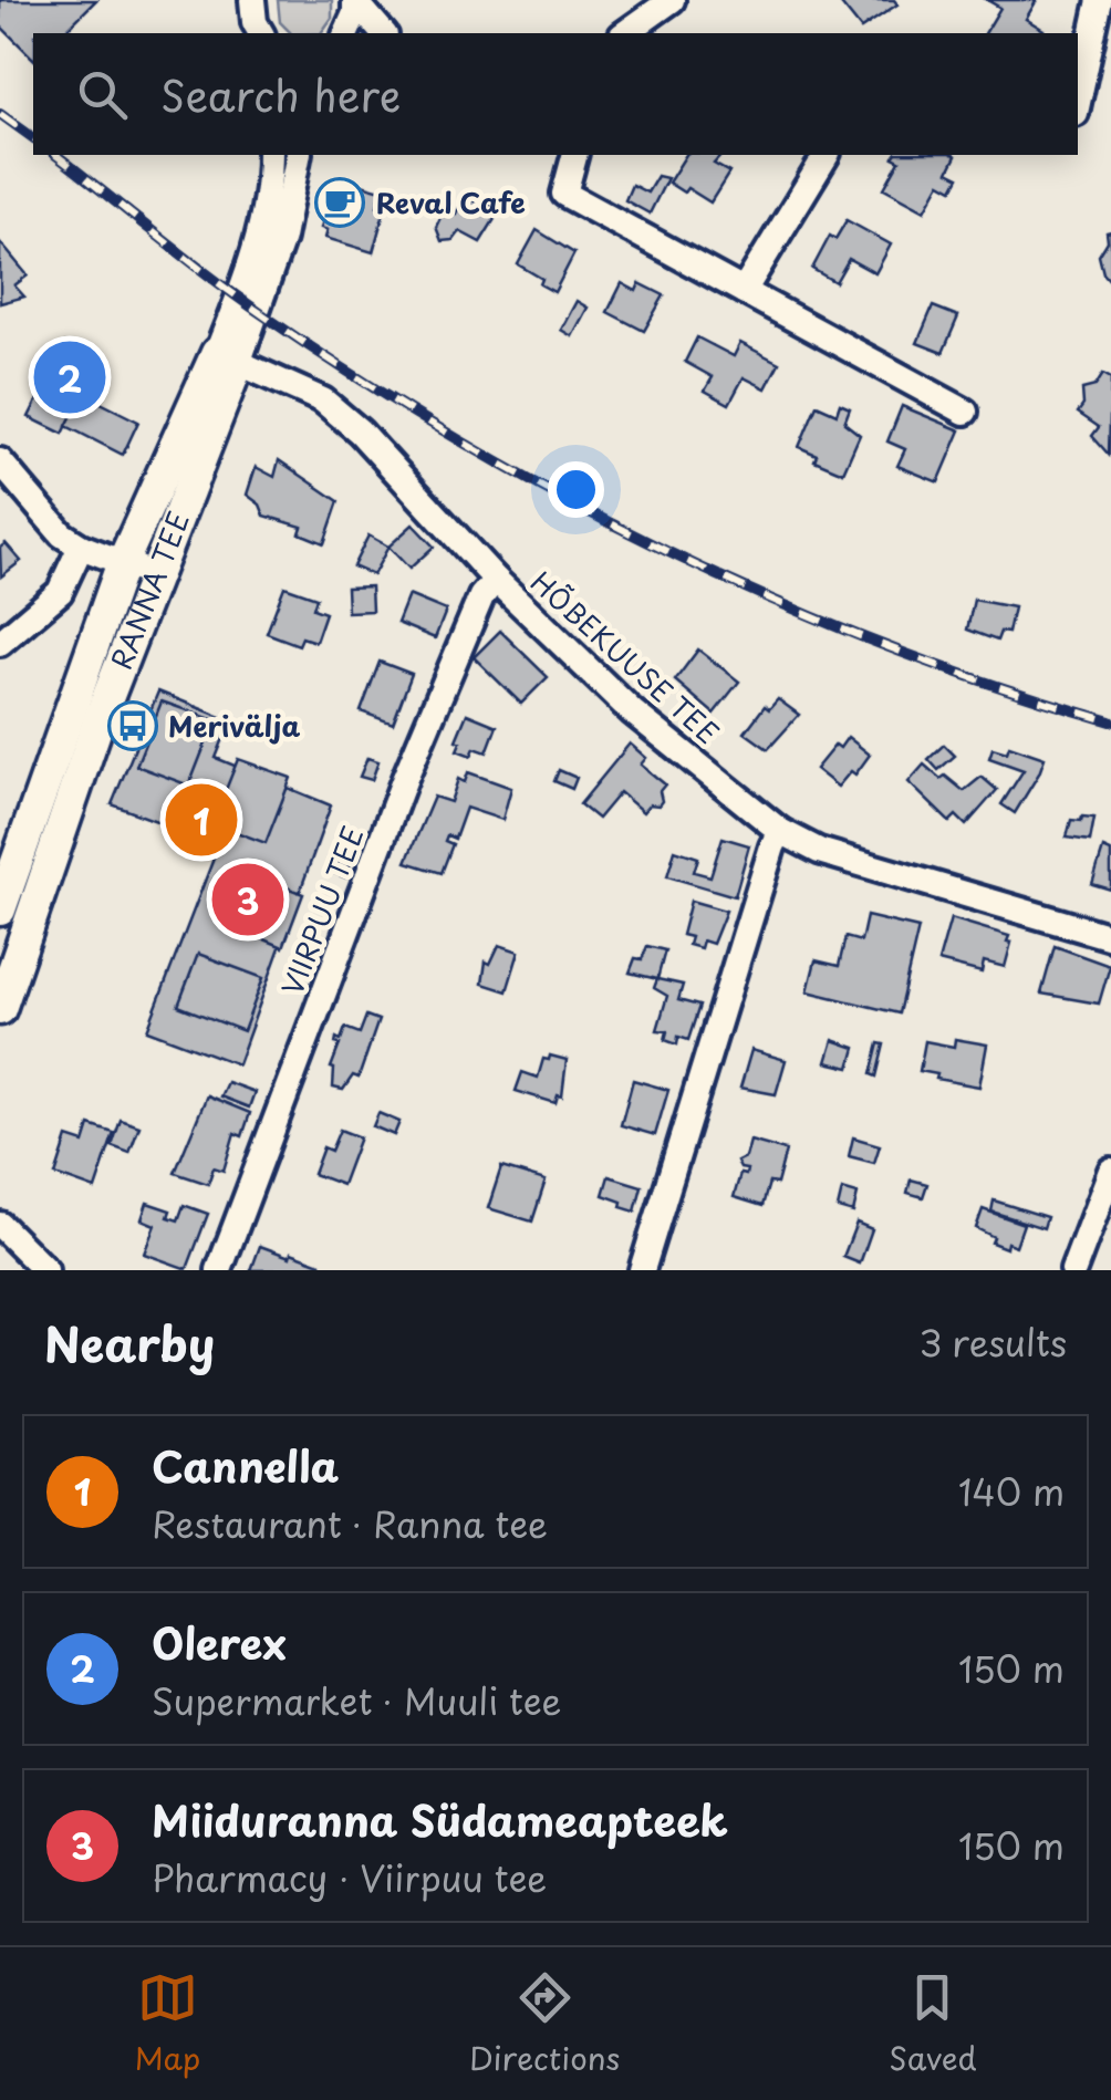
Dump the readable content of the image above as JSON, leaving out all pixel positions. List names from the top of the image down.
{
  "streets": {
    "main road": ["RANNA TEE"],
    "street": ["HÕBEKUUSE TEE", "VIIRPUU TEE"]
  },
  "crossings": [
    ["RANNA TEE", "HÕBEKUUSE TEE"],
    ["HÕBEKUUSE TEE", "VIIRPUU TEE"]
  ],
  "places": {
    "cafe": ["Reval Cafe"],
    "bus stop": ["Merivälja"]
  },
  "page": {
    "search": "Search here",
    "pins": ["2", "1", "3"],
    "heading": ["Nearby", "3 results"],
    "list": [
      {
        "mark": "1",
        "name": "Cannella",
        "note": "Restaurant · Ranna tee",
        "value": "140 m"
      },
      {
        "mark": "2",
        "name": "Olerex",
        "note": "Supermarket · Muuli tee",
        "value": "150 m"
      },
      {
        "mark": "3",
        "name": "Miiduranna Südameapteek",
        "note": "Pharmacy · Viirpuu tee",
        "value": "150 m"
      }
    ],
    "nav": ["Map", "Directions", "Saved"]
  }
}
